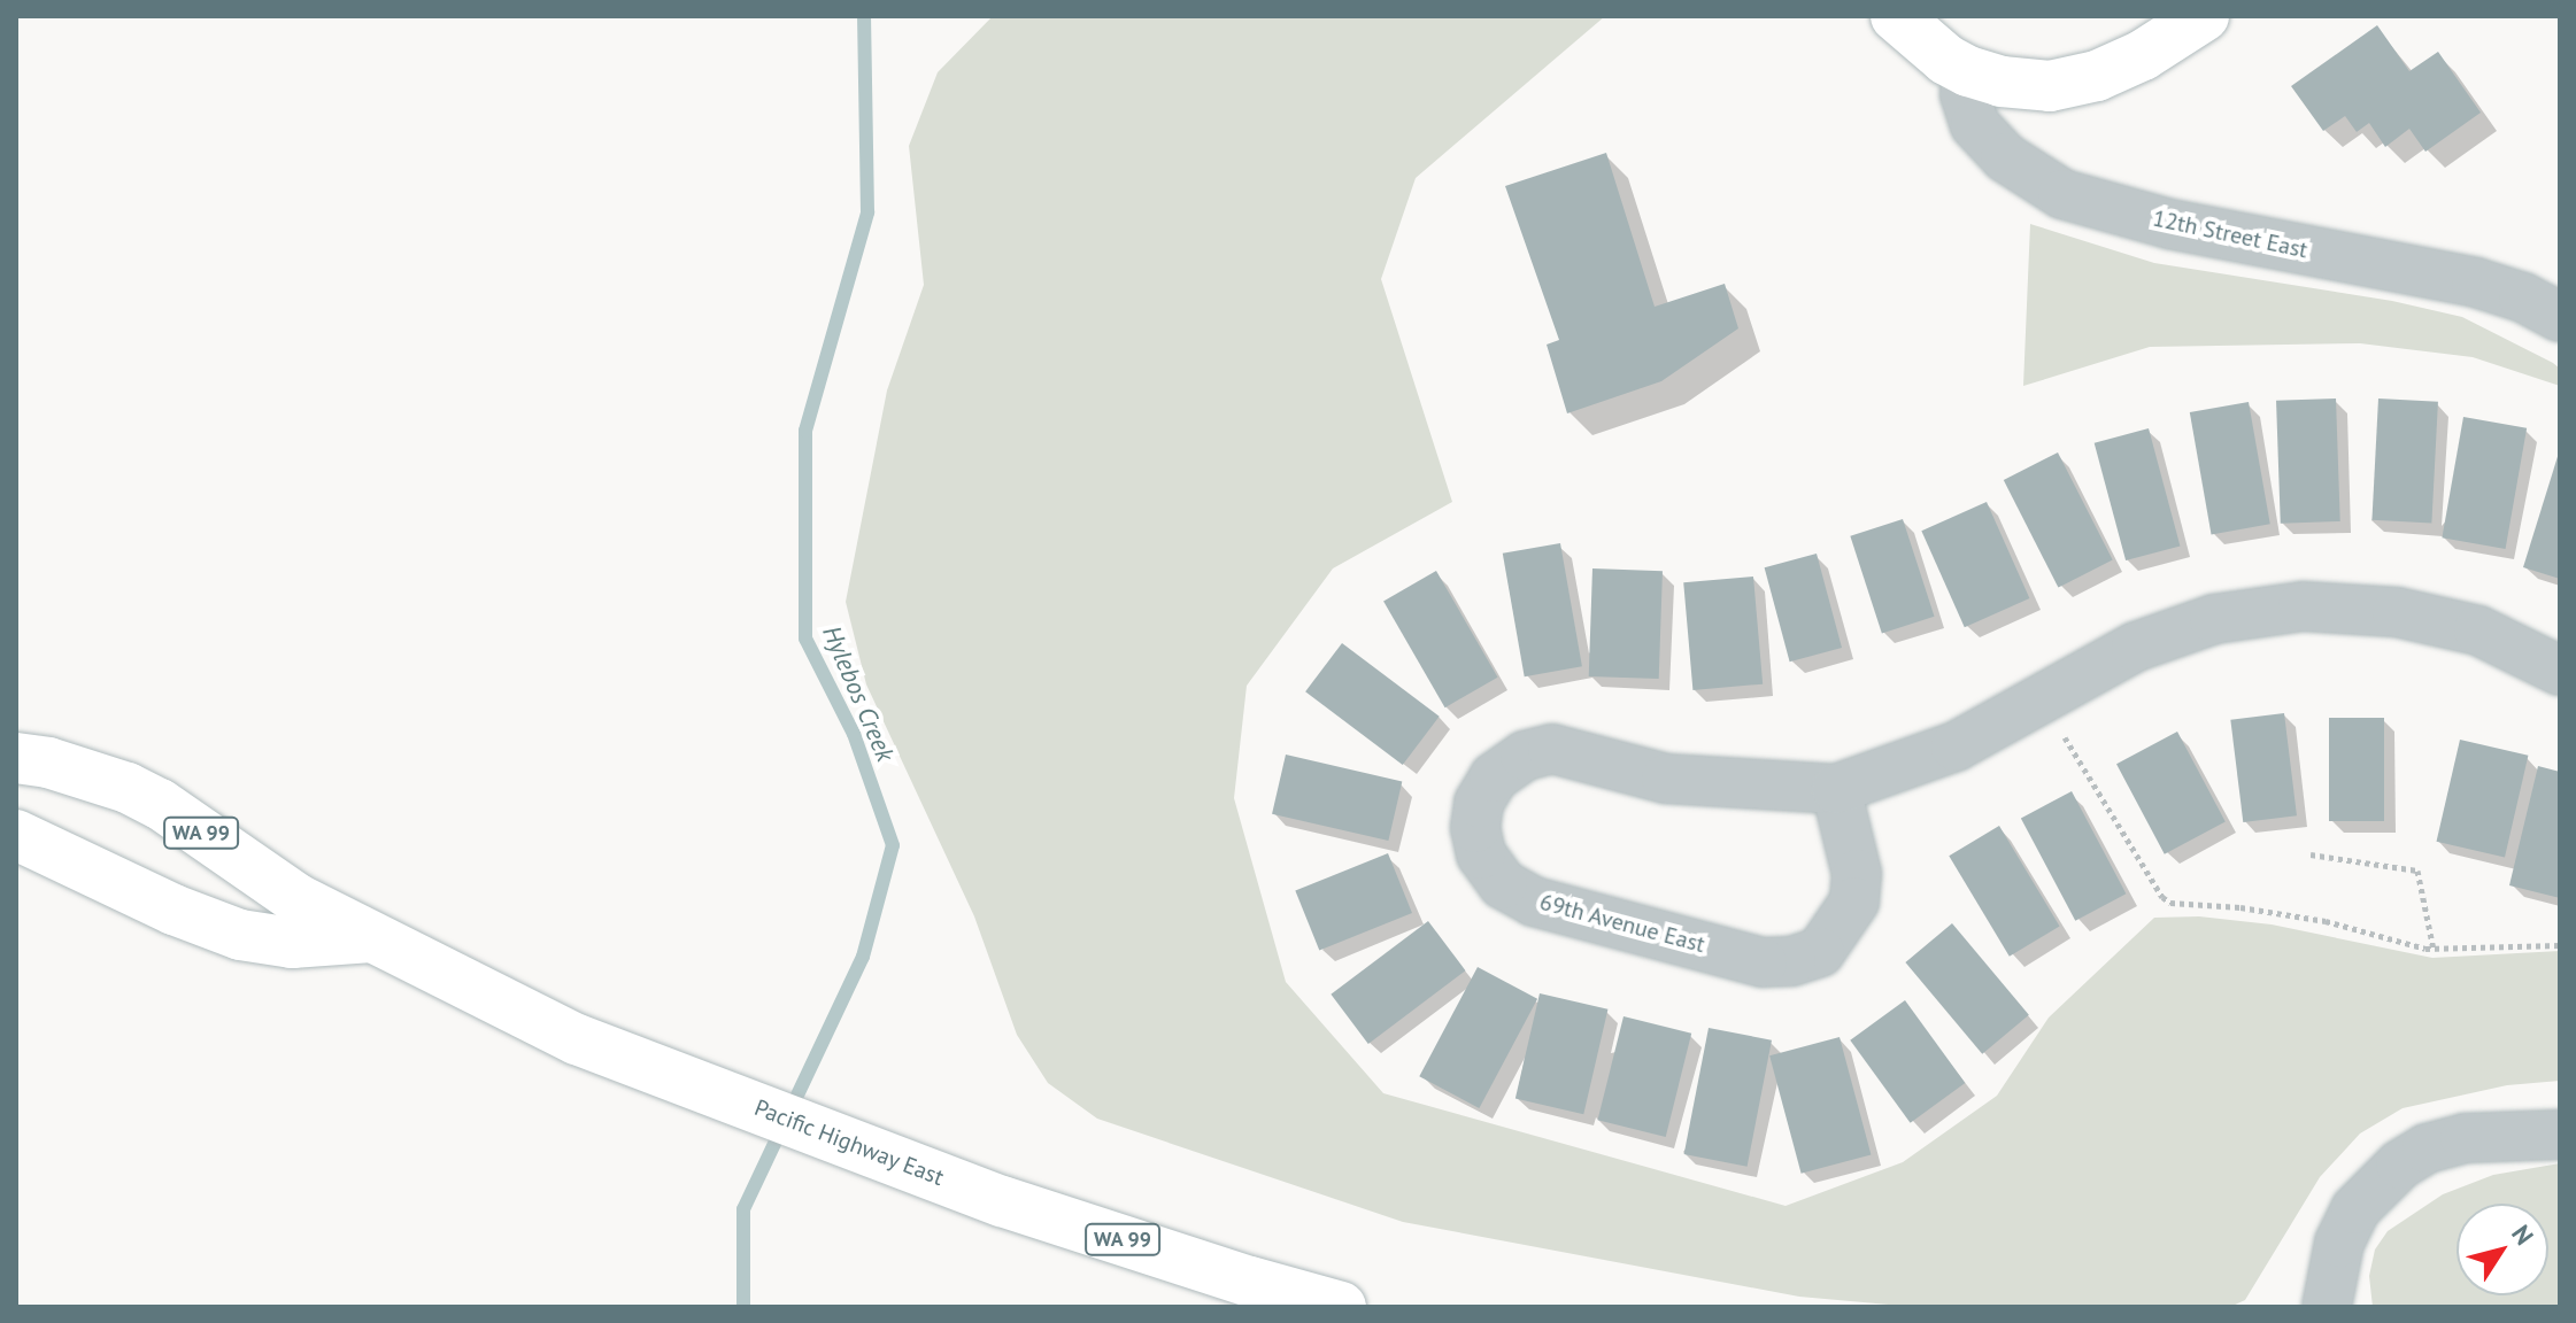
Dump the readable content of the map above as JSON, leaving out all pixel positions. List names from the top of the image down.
{
  "streets": {
    "main road": ["WA 99", "Pacific Highway East"],
    "street": ["12th Street East", "69th Avenue East"]
  },
  "water": ["Hylebos Creek"],
  "north": "top right"
}
